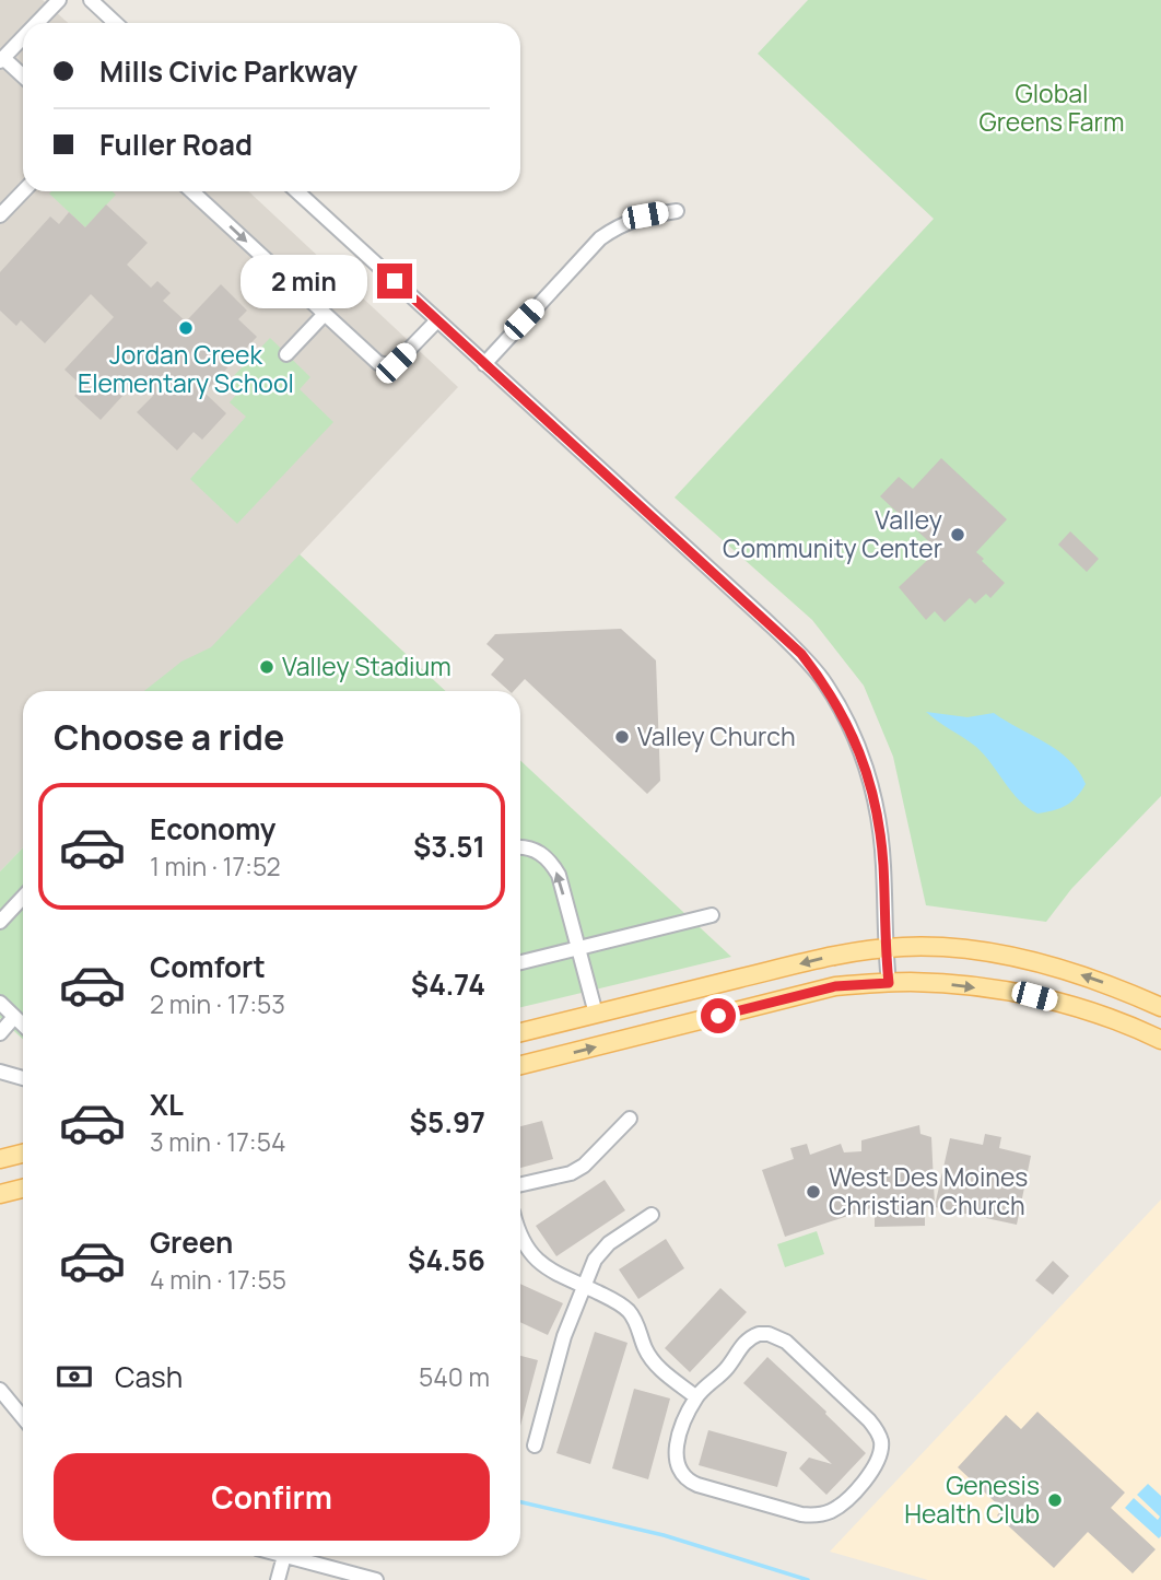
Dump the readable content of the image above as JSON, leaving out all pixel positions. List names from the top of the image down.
{
  "parks": ["Global Greens Farm"],
  "places": [
    "Jordan Creek Elementary School",
    "Valley Community Center",
    "Valley Stadium",
    "Valley Church",
    "West Des Moines Christian Church",
    "Genesis Health Club"
  ],
  "page": {
    "banner": ["Mills Civic Parkway", "Fuller Road"],
    "bubble": "2 min",
    "heading": "Choose a ride",
    "list": [
      {
        "name": "Economy",
        "note": "1 min · 17:52",
        "value": "$3.51"
      },
      {
        "name": "Comfort",
        "note": "2 min · 17:53",
        "value": "$4.74"
      },
      {
        "name": "XL",
        "note": "3 min · 17:54",
        "value": "$5.97"
      },
      {
        "name": "Green",
        "note": "4 min · 17:55",
        "value": "$4.56"
      }
    ],
    "pay": ["Cash", "540 m"],
    "buttons": "Confirm"
  }
}
